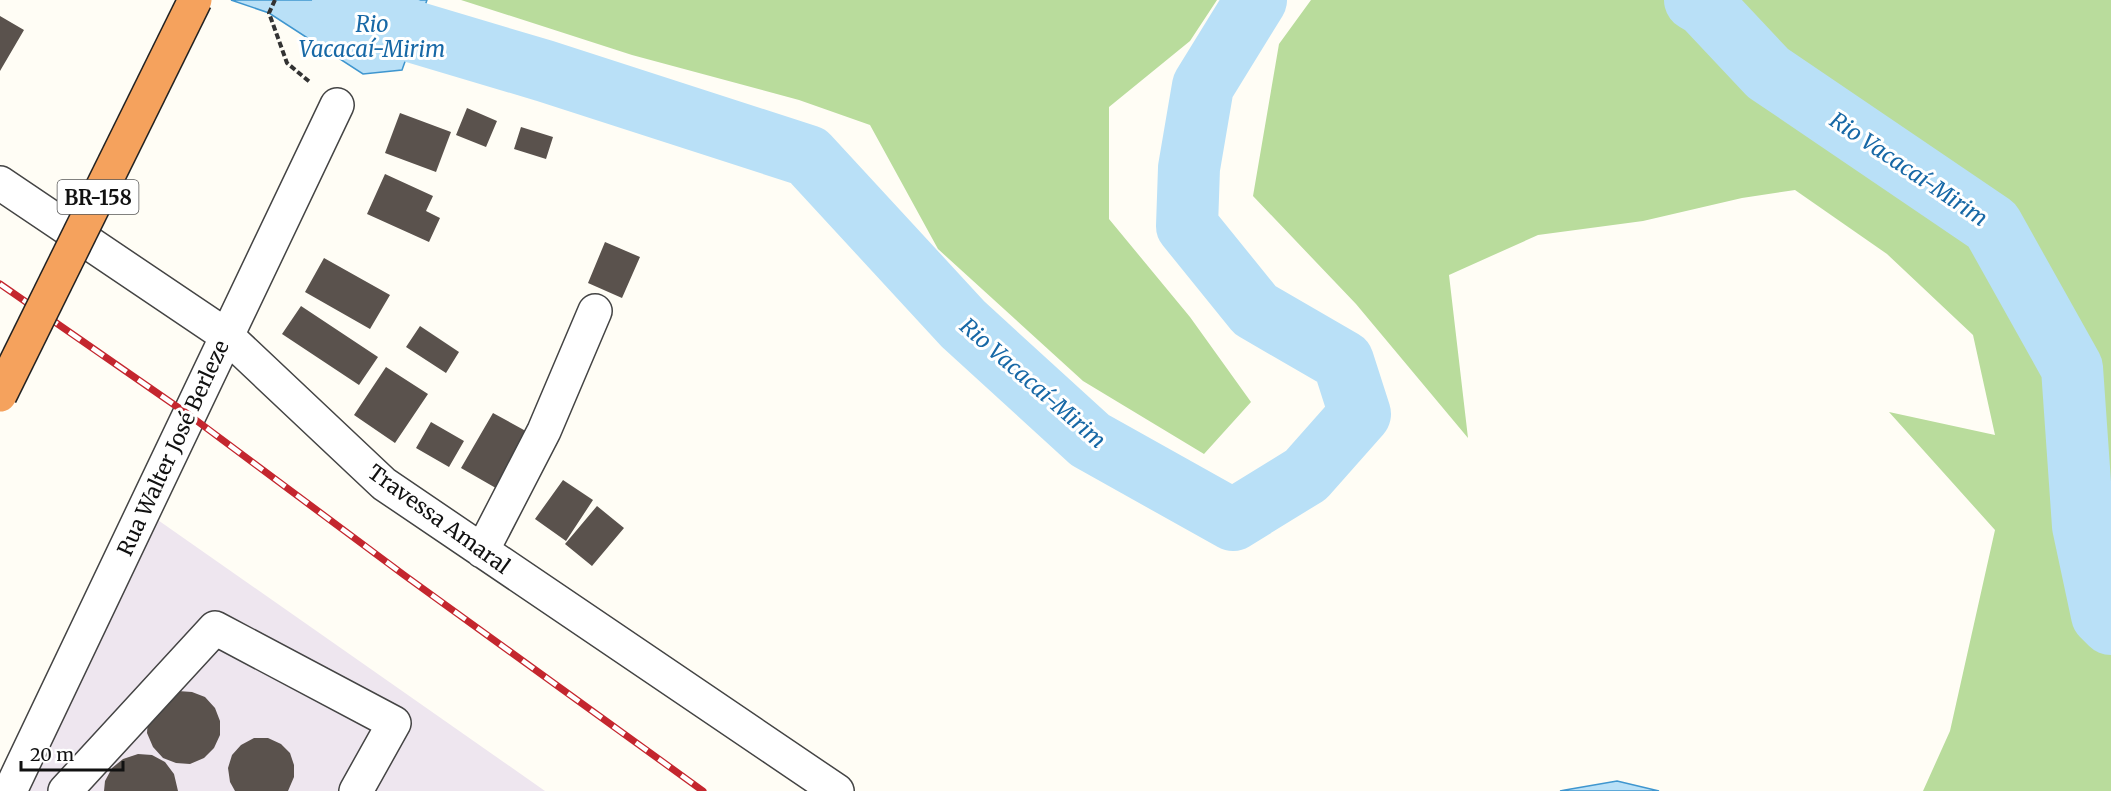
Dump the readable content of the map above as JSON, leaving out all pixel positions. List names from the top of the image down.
{
  "streets": {
    "highway": ["BR-158"],
    "street": ["Rua Walter José Berleze", "Travessa Amaral"]
  },
  "crossings": [
    ["Rua Walter José Berleze", "Travessa Amaral"]
  ],
  "water": ["Rio Vacacaí-Mirim"],
  "scale_bar": "20 m"
}
